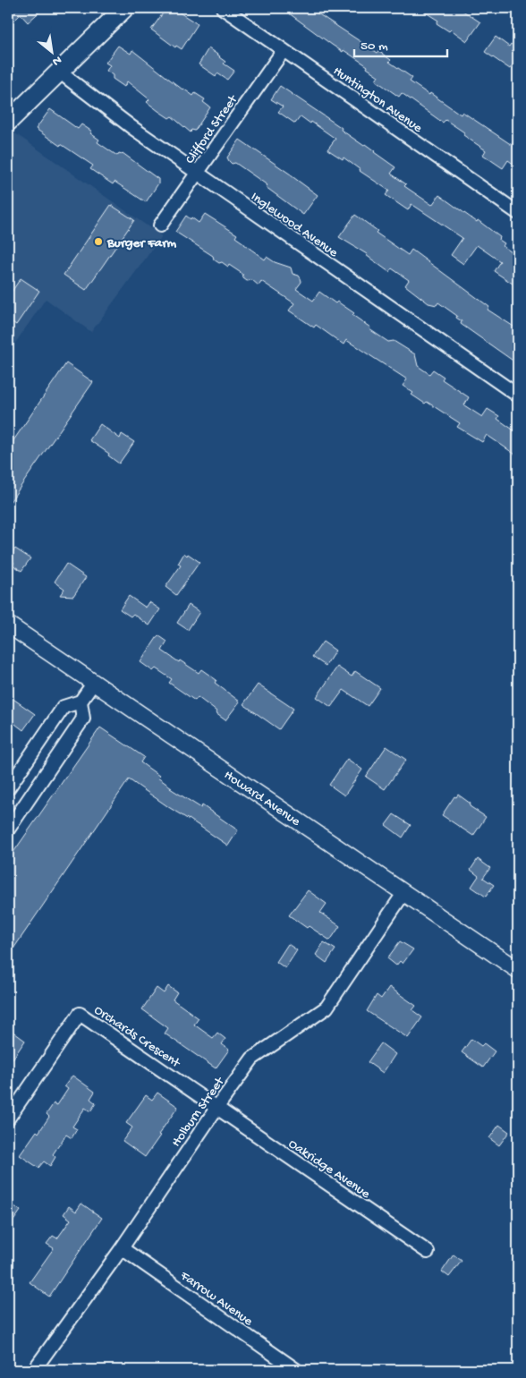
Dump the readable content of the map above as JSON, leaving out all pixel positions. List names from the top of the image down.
{
  "streets": {
    "street": [
      "Huntington Avenue",
      "Clifford Street",
      "Inglewood Avenue",
      "Howard Avenue",
      "Orchards Crescent",
      "Holburn Street",
      "Oakridge Avenue",
      "Farrow Avenue"
    ]
  },
  "crossings": [
    ["Huntington Avenue", "Clifford Street"],
    ["Clifford Street", "Inglewood Avenue"],
    ["Howard Avenue", "Holburn Street"],
    ["Orchards Crescent", "Holburn Street"],
    ["Orchards Crescent", "Oakridge Avenue"],
    ["Holburn Street", "Oakridge Avenue"],
    ["Holburn Street", "Farrow Avenue"]
  ],
  "places": ["Burger Farm"],
  "scale_bar": "50 m",
  "north": "bottom right"
}
